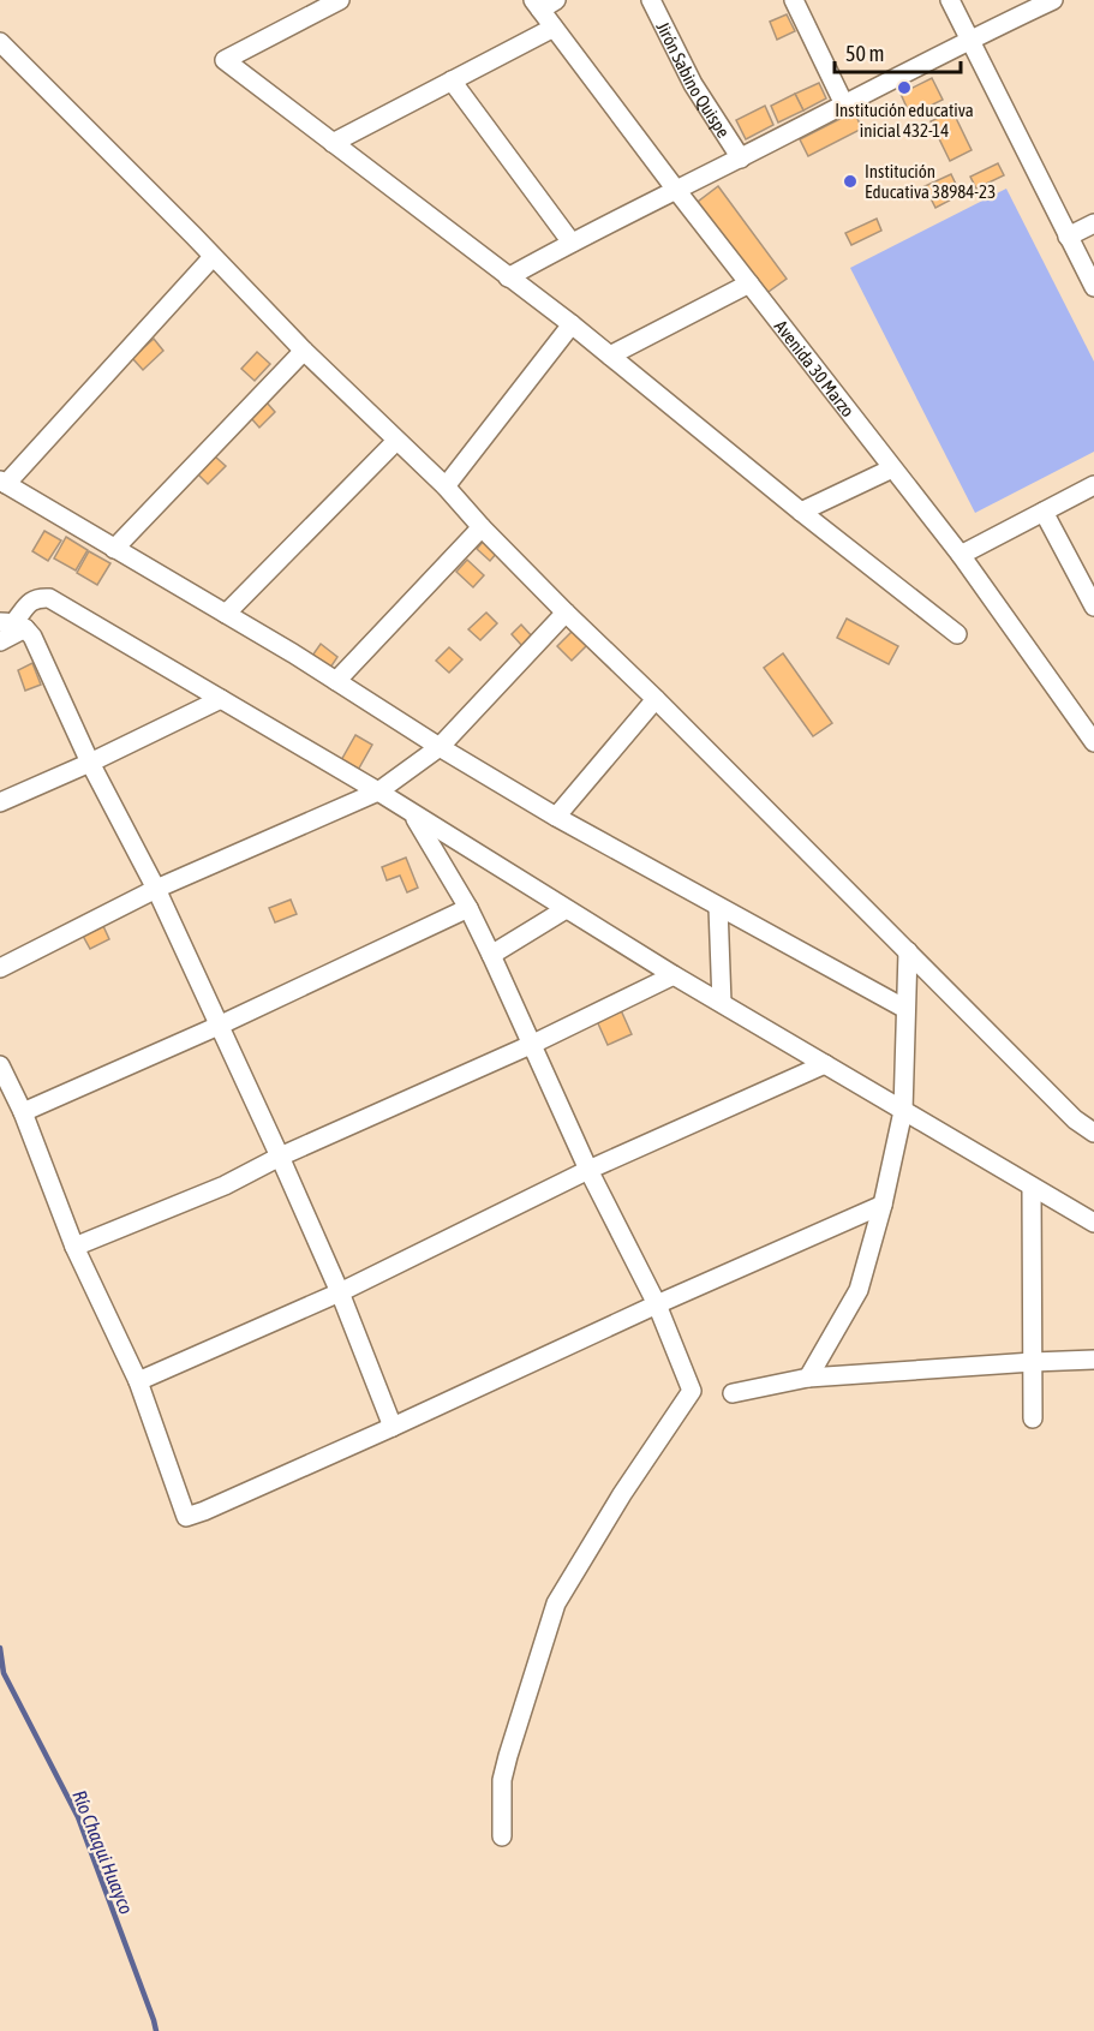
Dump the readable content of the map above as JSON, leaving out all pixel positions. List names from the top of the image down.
{
  "streets": {
    "street": ["Jirón Sabino Quispe", "Avenida 30 Marzo"]
  },
  "water": ["Río Chaqui Huayco"],
  "places": ["Institución educativa inicial 432-14", "Institución Educativa 38984-23"],
  "scale_bar": "50 m"
}
